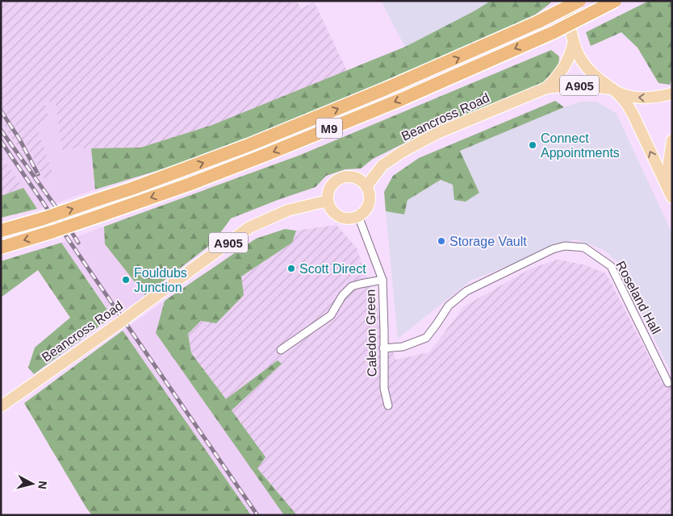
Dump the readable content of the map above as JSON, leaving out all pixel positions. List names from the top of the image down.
{
  "streets": {
    "highway": ["M9"],
    "main road": ["A905", "Beancross Road"],
    "street": ["Roseland Hall", "Caledon Green"]
  },
  "crossings": [
    ["Beancross Road", "Caledon Green"],
    ["Roseland Hall", "Caledon Green"]
  ],
  "places": [
    "Connect Appointments",
    "Storage Vault",
    "Scott Direct",
    "Fouldubs Junction"
  ],
  "north": "right"
}
